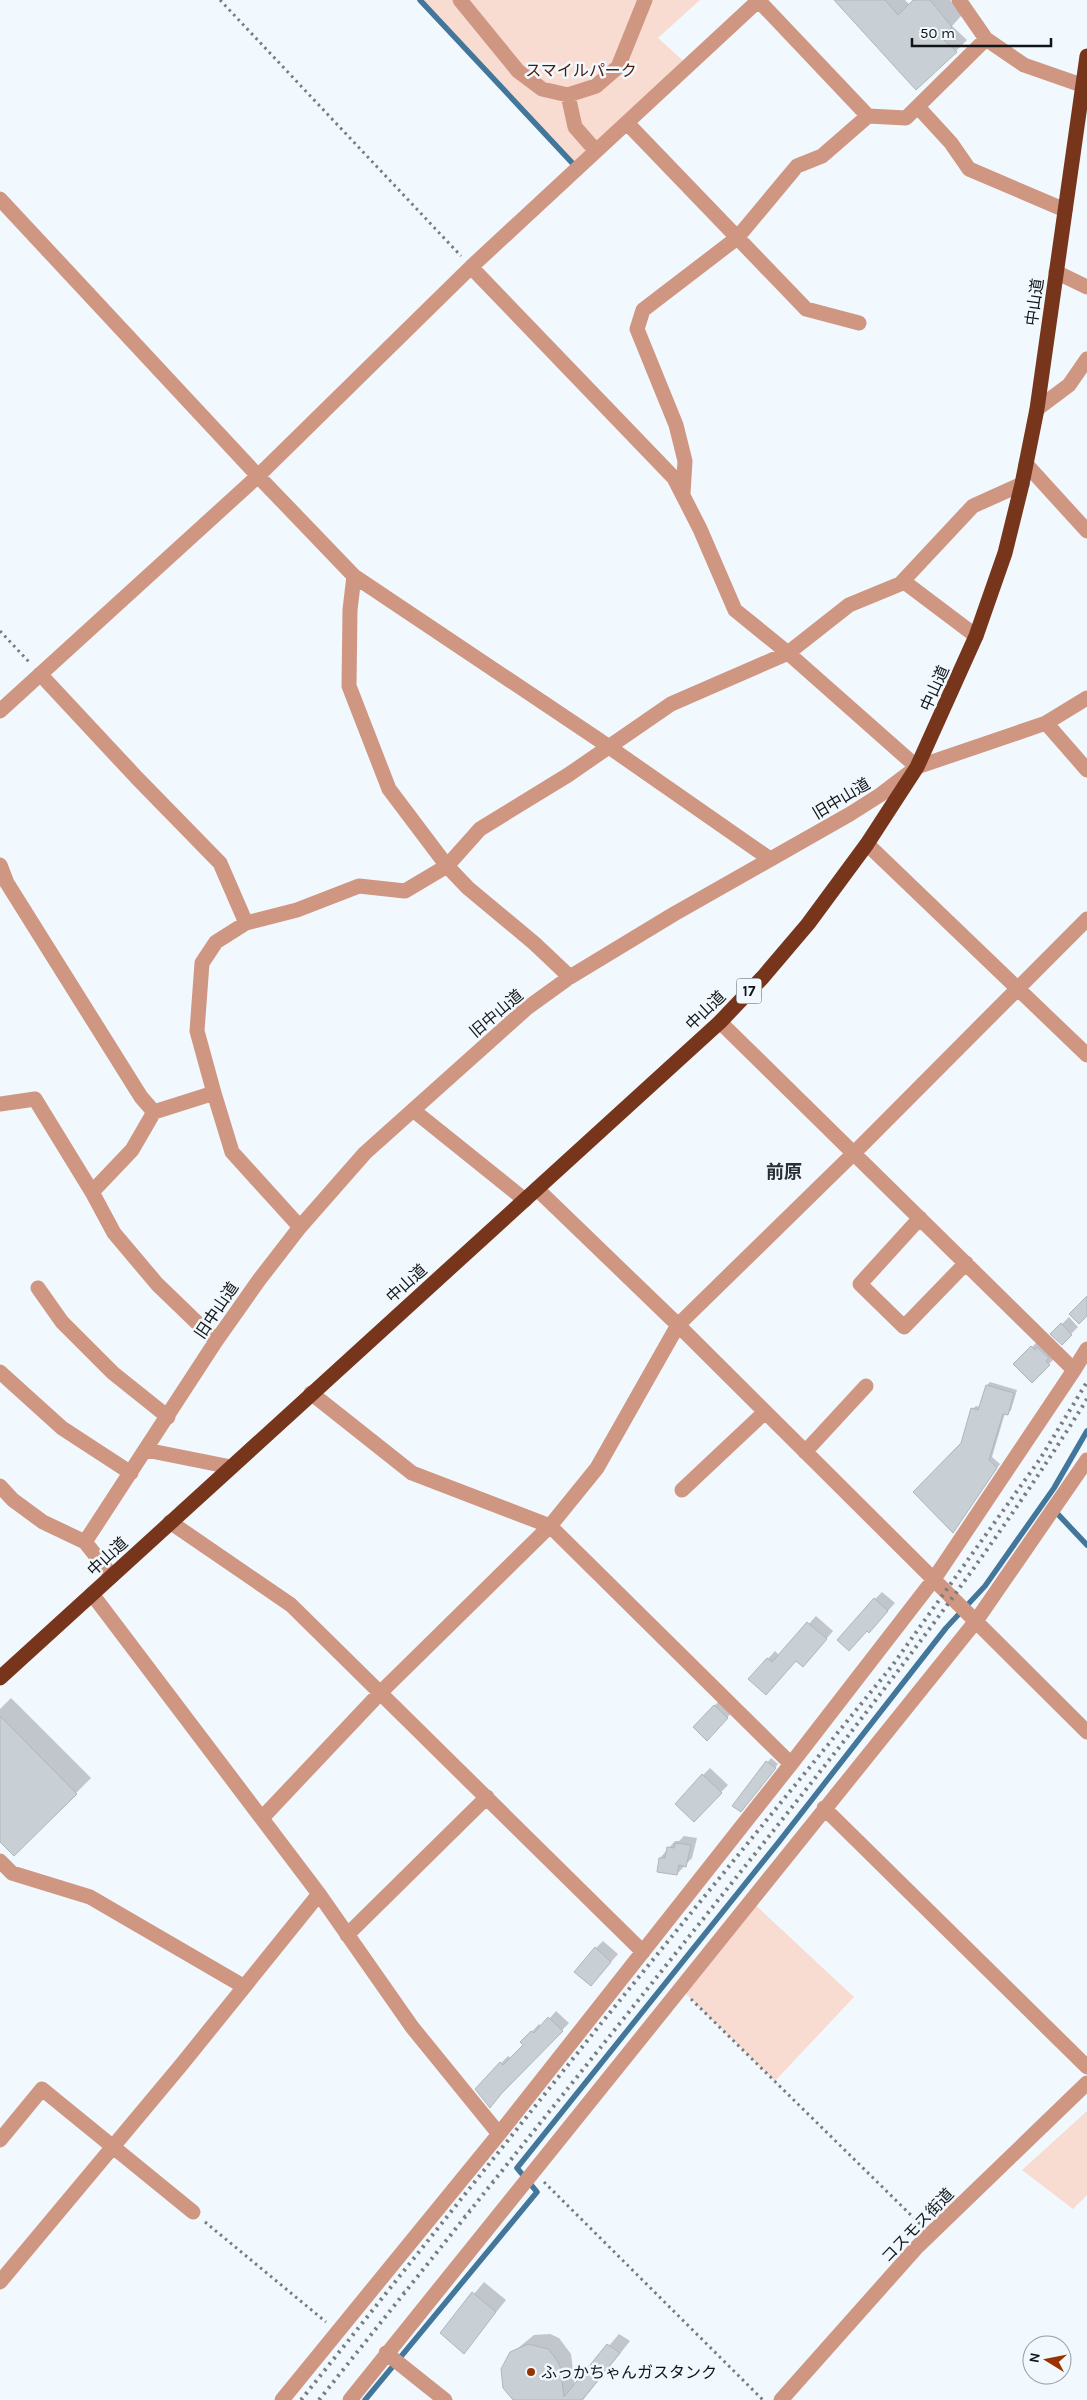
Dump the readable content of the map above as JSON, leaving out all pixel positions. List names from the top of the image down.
{
  "streets": {
    "highway": ["中山道", "17"],
    "street": ["旧中山道", "コスモス街道"]
  },
  "crossings": [
    ["中山道", "旧中山道"]
  ],
  "districts": ["前原"],
  "parks": ["スマイルパーク"],
  "places": ["ふっかちゃんガスタンク"],
  "scale_bar": "50 m",
  "north": "left"
}
